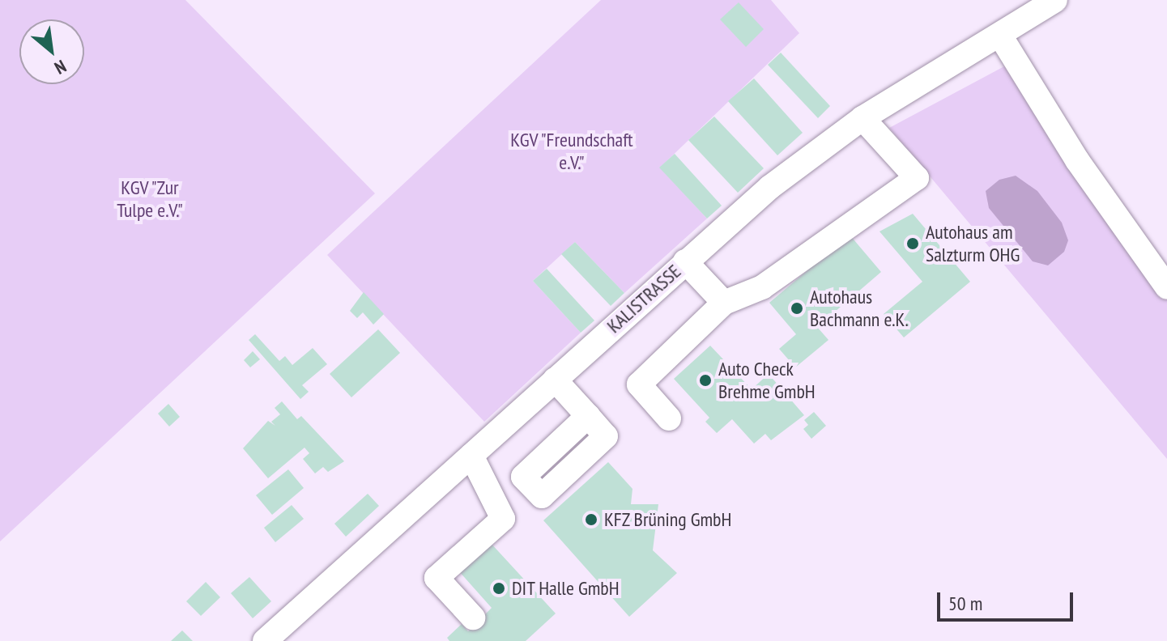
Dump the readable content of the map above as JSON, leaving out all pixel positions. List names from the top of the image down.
{
  "streets": {
    "street": ["KALISTRASSE"]
  },
  "parks": ["KGV \"Freundschaft e.V.\"", "KGV \"Zur Tulpe e.V.\""],
  "places": [
    "Autohaus am Salzturm OHG",
    "Autohaus Bachmann e.K.",
    "Auto Check Brehme GmbH",
    "KFZ Brüning GmbH",
    "DIT Halle GmbH"
  ],
  "scale_bar": "50 m",
  "north": "bottom right"
}
